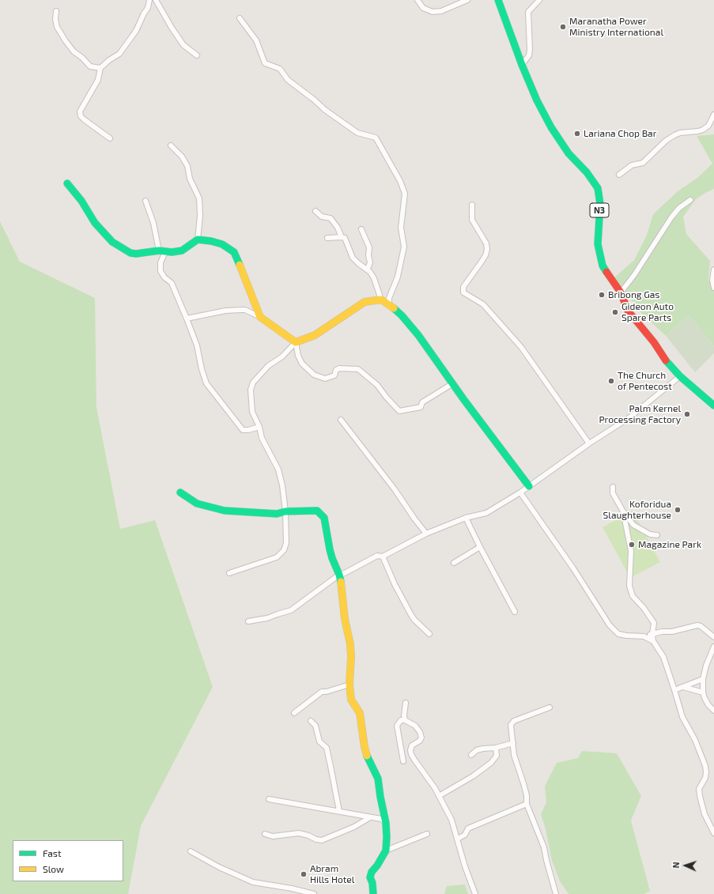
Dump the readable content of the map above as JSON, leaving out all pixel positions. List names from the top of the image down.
{
  "streets": {
    "street": ["N3"]
  },
  "places": [
    "Maranatha Power Ministry International",
    "Lariana Chop Bar",
    "Bribong Gas",
    "Gideon Auto Spare Parts",
    "The Church of Pentecost",
    "Palm Kernel Processing Factory",
    "Koforidua Slaughterhouse",
    "Magazine Park",
    "Abram Hills Hotel"
  ],
  "legend": ["Fast", "Slow"],
  "north": "left"
}
